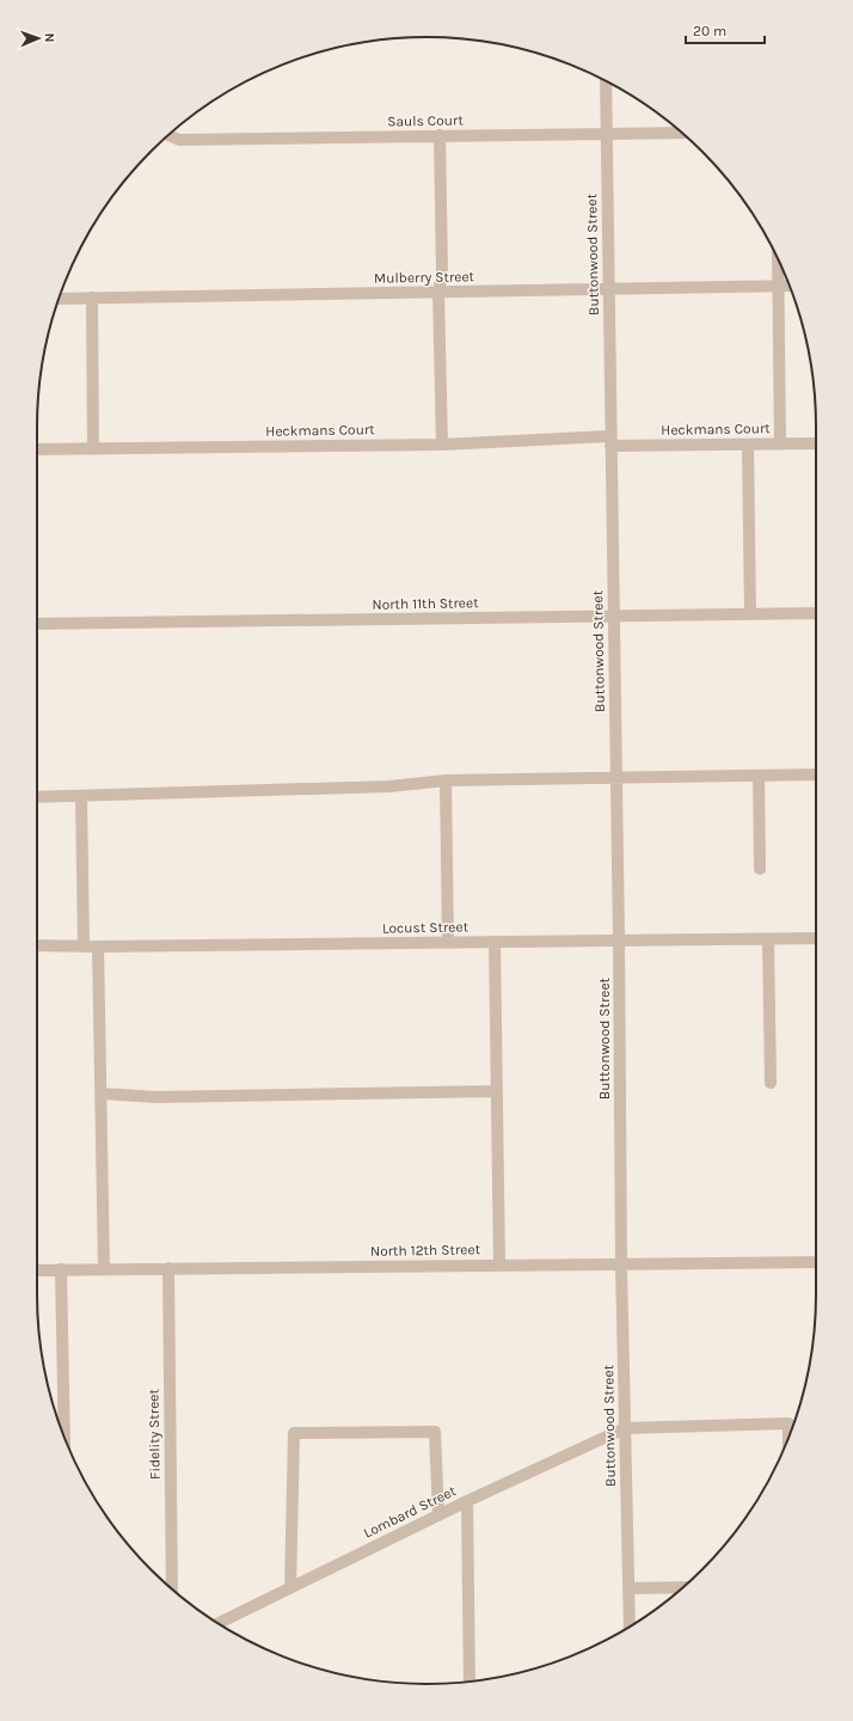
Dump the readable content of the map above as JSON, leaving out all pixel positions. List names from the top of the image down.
{
  "streets": {
    "street": [
      "Sauls Court",
      "Buttonwood Street",
      "Mulberry Street",
      "Heckmans Court",
      "North 11th Street",
      "Locust Street",
      "North 12th Street",
      "Fidelity Street",
      "Lombard Street"
    ]
  },
  "crossings": [
    ["Sauls Court", "Buttonwood Street"],
    ["Buttonwood Street", "Mulberry Street"],
    ["Buttonwood Street", "Heckmans Court"],
    ["Buttonwood Street", "North 11th Street"],
    ["Buttonwood Street", "Locust Street"],
    ["Buttonwood Street", "North 12th Street"],
    ["Buttonwood Street", "Lombard Street"],
    ["North 12th Street", "Fidelity Street"]
  ],
  "scale_bar": "20 m",
  "north": "right"
}
